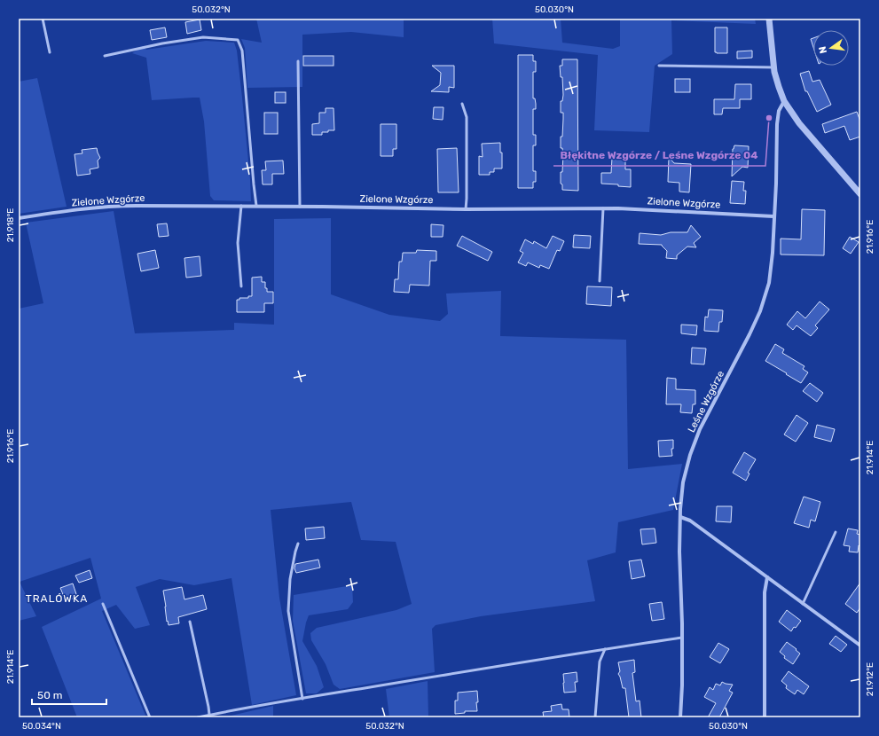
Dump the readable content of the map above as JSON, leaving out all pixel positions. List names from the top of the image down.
{
  "streets": {
    "street": ["Zielone Wzgórze", "Leśne Wzgórze"]
  },
  "crossings": [
    ["Zielone Wzgórze", "Leśne Wzgórze"]
  ],
  "districts": ["TRALÓWKA"],
  "places": ["Błękitne Wzgórze / Leśne Wzgórze 04"],
  "scale_bar": "50 m",
  "north": "left",
  "coordinates": [
    "50.032°N",
    "50.030°N",
    "21.918°E",
    "21.916°E",
    "21.914°E",
    "21.912°E",
    "50.034°N"
  ]
}
